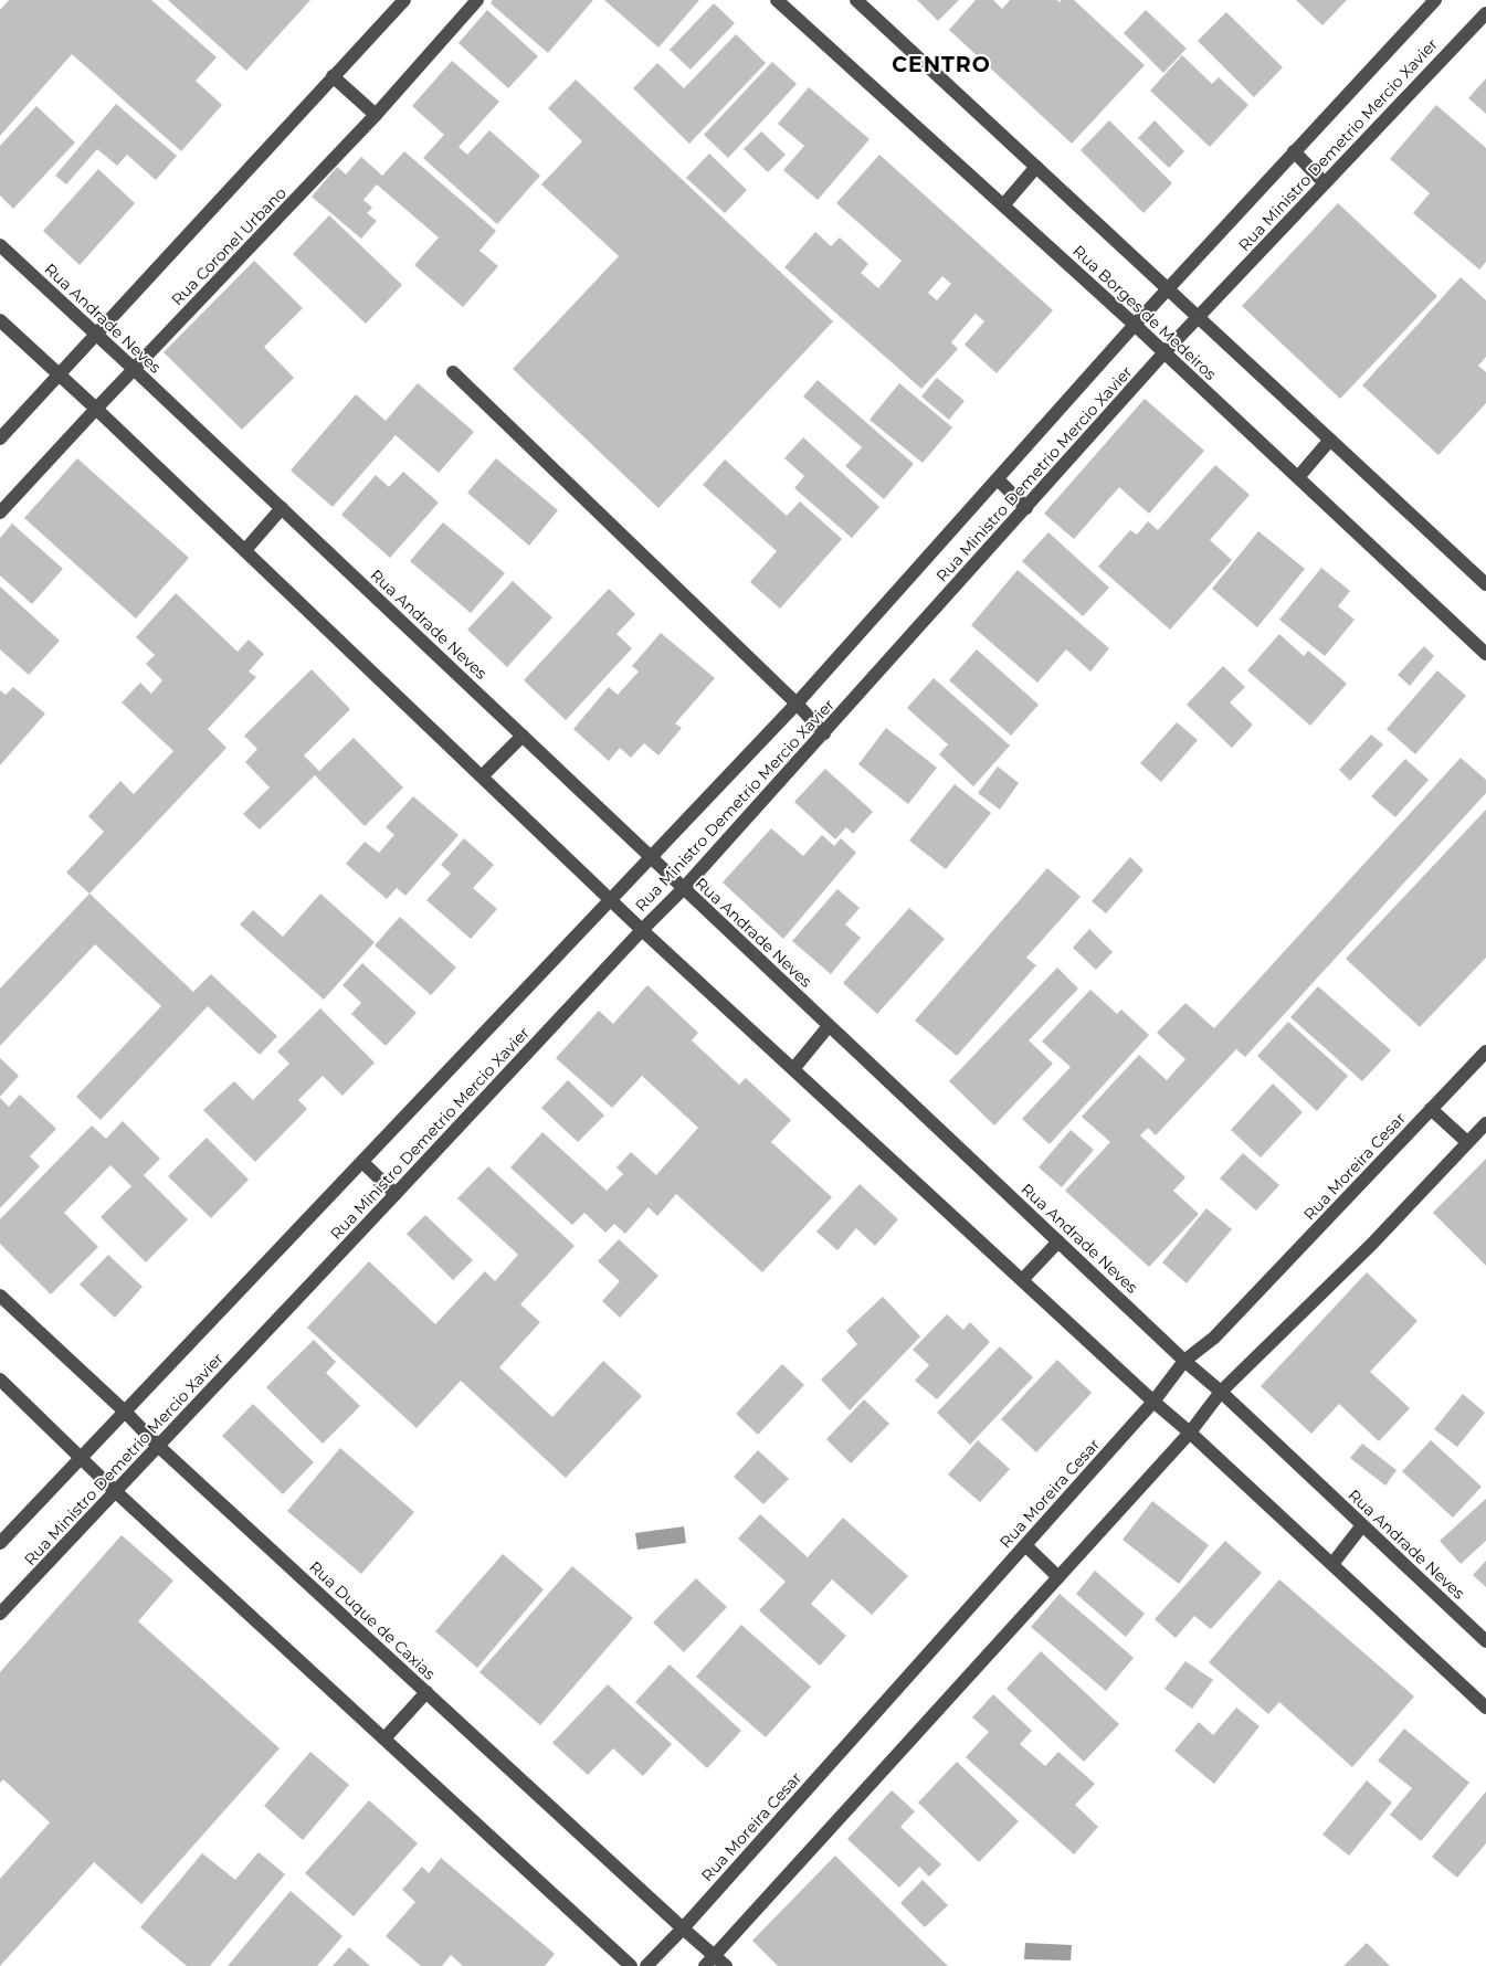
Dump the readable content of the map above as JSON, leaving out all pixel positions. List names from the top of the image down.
{
  "streets": {
    "street": [
      "Rua Ministro Demetrio Mercio Xavier",
      "Rua Coronel Urbano",
      "Rua Borges de Medeiros",
      "Rua Andrade Neves",
      "Rua Moreira Cesar",
      "Rua Duque de Caxias"
    ]
  },
  "crossings": [
    ["Rua Ministro Demetrio Mercio Xavier", "Rua Borges de Medeiros"],
    ["Rua Ministro Demetrio Mercio Xavier", "Rua Andrade Neves"],
    ["Rua Ministro Demetrio Mercio Xavier", "Rua Duque de Caxias"],
    ["Rua Coronel Urbano", "Rua Andrade Neves"],
    ["Rua Andrade Neves", "Rua Moreira Cesar"],
    ["Rua Moreira Cesar", "Rua Duque de Caxias"]
  ],
  "districts": ["CENTRO"]
}
